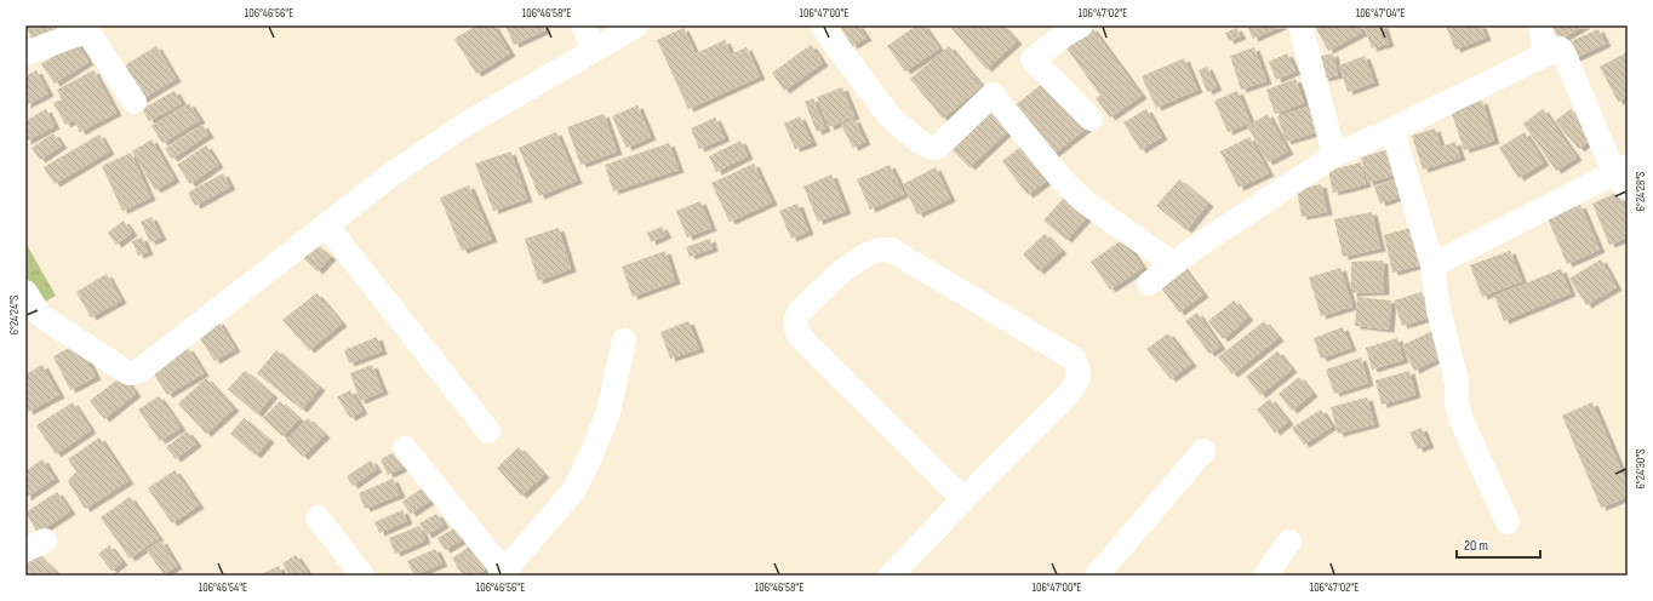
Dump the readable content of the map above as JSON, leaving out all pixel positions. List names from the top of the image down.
{
  "scale_bar": "20 m",
  "coordinates": [
    "106°46'56\"E",
    "106°46'58\"E",
    "106°47'00\"E",
    "106°47'02\"E",
    "106°47'04\"E",
    "6°24'28\"S",
    "6°24'24\"S",
    "6°24'30\"S",
    "106°46'54\"E"
  ]
}
